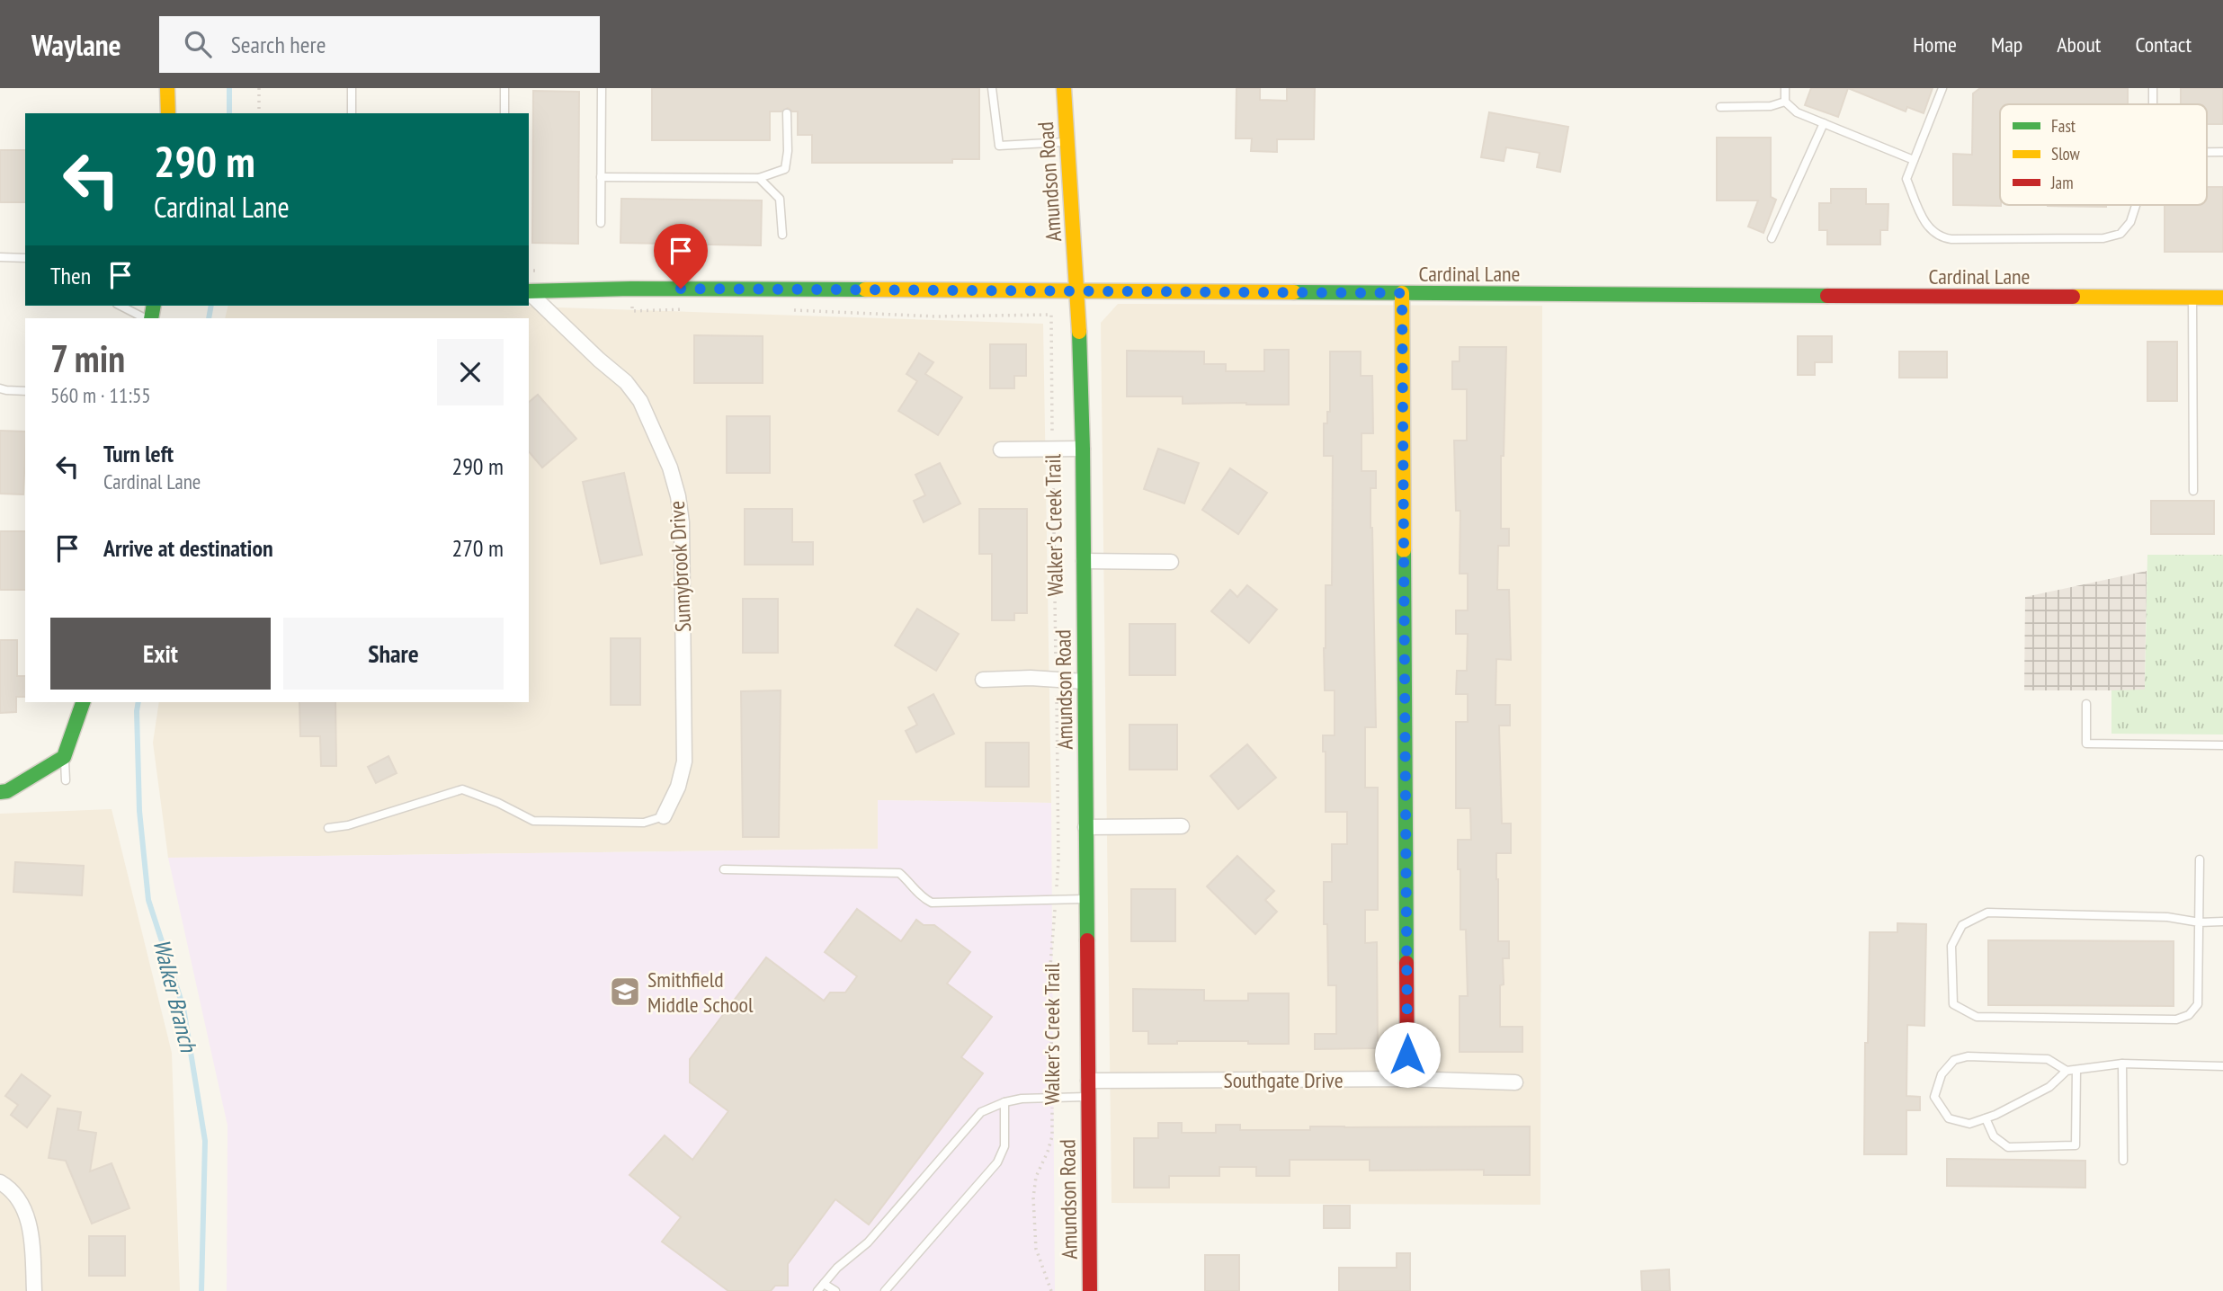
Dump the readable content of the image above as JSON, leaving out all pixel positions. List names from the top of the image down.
{
  "streets": {
    "street": [
      "Amundson Road",
      "Cardinal Lane",
      "Sunnybrook Drive",
      "Southgate Drive"
    ],
    "path": ["Walker's Creek Trail"]
  },
  "crossings": [
    ["Amundson Road", "Cardinal Lane"],
    ["Amundson Road", "Southgate Drive"]
  ],
  "water": ["Walker Branch"],
  "places": {
    "school or university": ["Smithfield Middle School"]
  },
  "legend": ["Fast", "Slow", "Jam"],
  "page": {
    "header": "Waylane",
    "search": "Search here",
    "nav": [
      "Home",
      "Map",
      "About",
      "Contact"
    ],
    "turn": ["290 m", "Cardinal Lane"],
    "then": "Then",
    "heading": ["7 min", "560 m · 11:55"],
    "list": [
      {
        "name": "Turn left",
        "note": "Cardinal Lane",
        "value": "290 m"
      },
      {
        "name": "Arrive at destination",
        "value": "270 m"
      }
    ],
    "buttons": ["Exit", "Share"]
  }
}
